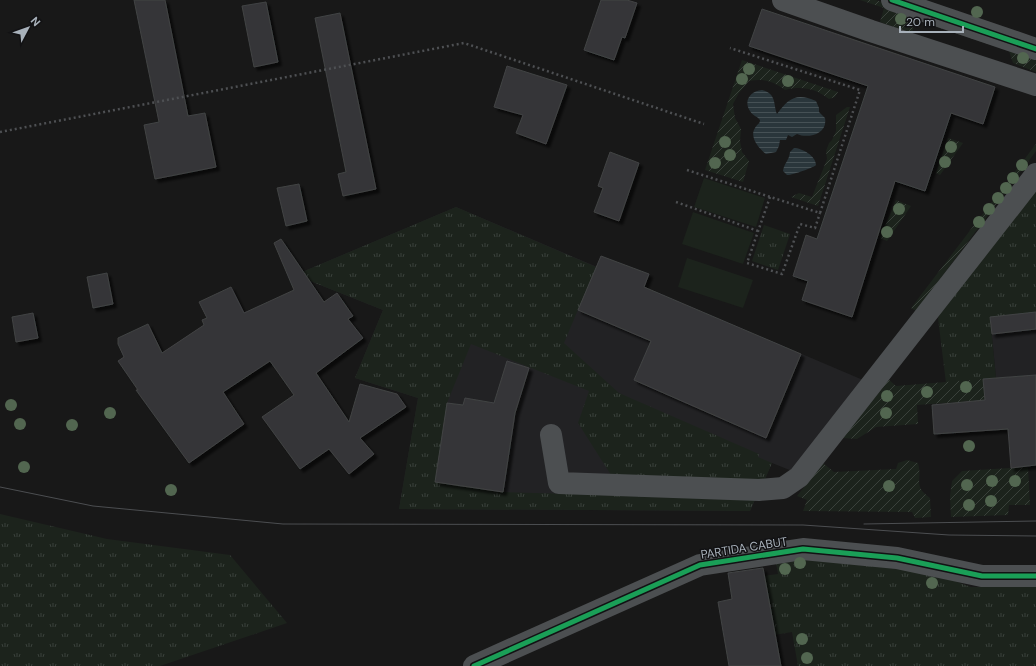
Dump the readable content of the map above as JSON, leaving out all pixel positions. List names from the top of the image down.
{
  "streets": {
    "street": ["PARTIDA CABUT"]
  },
  "scale_bar": "20 m",
  "north": "top right"
}
